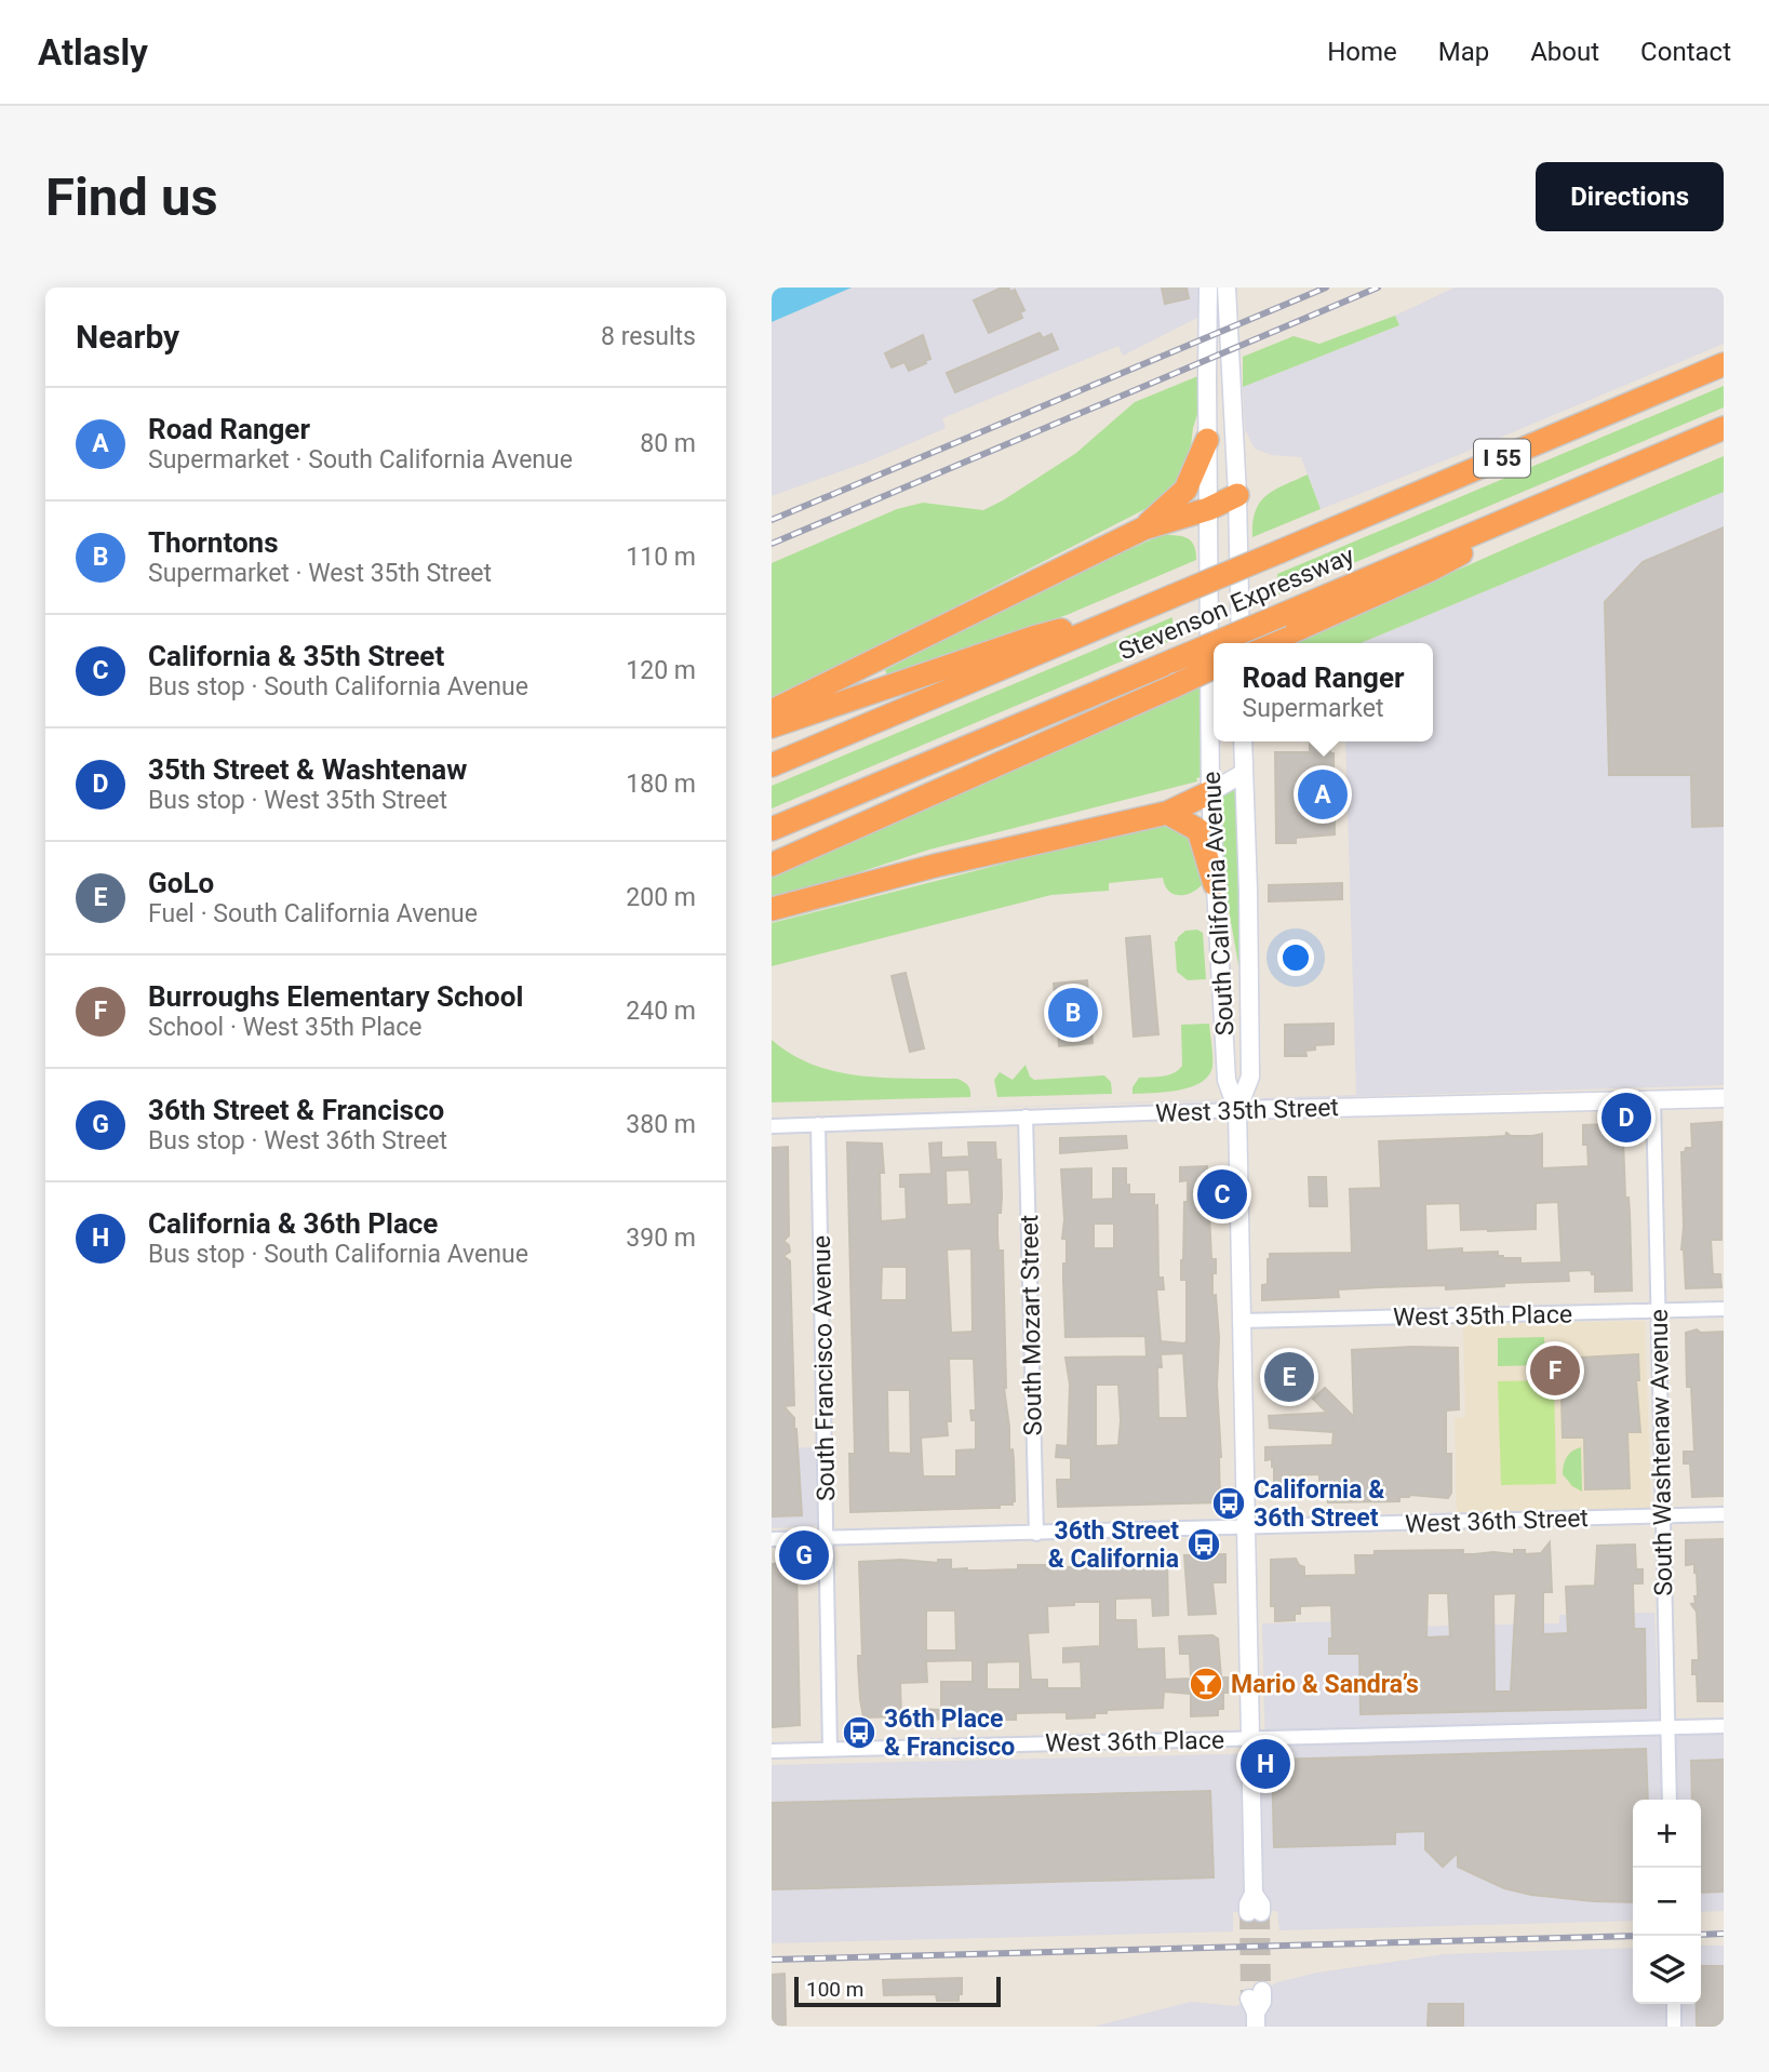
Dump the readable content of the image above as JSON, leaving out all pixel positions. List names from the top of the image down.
{
  "streets": {
    "highway": ["I 55", "Stevenson Expressway"],
    "main road": ["South California Avenue", "West 35th Street"],
    "street": [
      "West 35th Place",
      "South Mozart Street",
      "South Francisco Avenue",
      "South Washtenaw Avenue",
      "West 36th Street",
      "West 36th Place"
    ]
  },
  "crossings": [
    ["South California Avenue", "West 35th Street"],
    ["South California Avenue", "West 35th Place"],
    ["South California Avenue", "West 36th Street"],
    ["South California Avenue", "West 36th Place"],
    ["West 35th Street", "South Mozart Street"],
    ["West 35th Street", "South Francisco Avenue"],
    ["West 35th Street", "South Washtenaw Avenue"],
    ["West 35th Place", "South Washtenaw Avenue"],
    ["South Mozart Street", "West 36th Street"],
    ["South Francisco Avenue", "West 36th Street"],
    ["South Francisco Avenue", "West 36th Place"],
    ["South Washtenaw Avenue", "West 36th Street"],
    ["South Washtenaw Avenue", "West 36th Place"]
  ],
  "places": {
    "bus stop": ["California & 36th Street", "36th Street & California", "36th Place & Francisco"],
    "bar": ["Mario & Sandra’s"]
  },
  "scale_bar": "100 m",
  "page": {
    "header": "Atlasly",
    "nav": [
      "Home",
      "Map",
      "About",
      "Contact"
    ],
    "buttons": "Directions",
    "title": "Find us",
    "heading": ["Nearby", "8 results"],
    "list": [
      {
        "mark": "A",
        "name": "Road Ranger",
        "note": "Supermarket · South California Avenue",
        "value": "80 m"
      },
      {
        "mark": "B",
        "name": "Thorntons",
        "note": "Supermarket · West 35th Street",
        "value": "110 m"
      },
      {
        "mark": "C",
        "name": "California & 35th Street",
        "note": "Bus stop · South California Avenue",
        "value": "120 m"
      },
      {
        "mark": "D",
        "name": "35th Street & Washtenaw",
        "note": "Bus stop · West 35th Street",
        "value": "180 m"
      },
      {
        "mark": "E",
        "name": "GoLo",
        "note": "Fuel · South California Avenue",
        "value": "200 m"
      },
      {
        "mark": "F",
        "name": "Burroughs Elementary School",
        "note": "School · West 35th Place",
        "value": "240 m"
      },
      {
        "mark": "G",
        "name": "36th Street & Francisco",
        "note": "Bus stop · West 36th Street",
        "value": "380 m"
      },
      {
        "mark": "H",
        "name": "California & 36th Place",
        "note": "Bus stop · South California Avenue",
        "value": "390 m"
      }
    ],
    "popup": ["Road Ranger", "Supermarket"],
    "pins": [
      "A",
      "B",
      "D",
      "C",
      "F",
      "E",
      "G",
      "H"
    ],
    "map_buttons": ["+", "−"],
    "scale": "100 m"
  }
}
